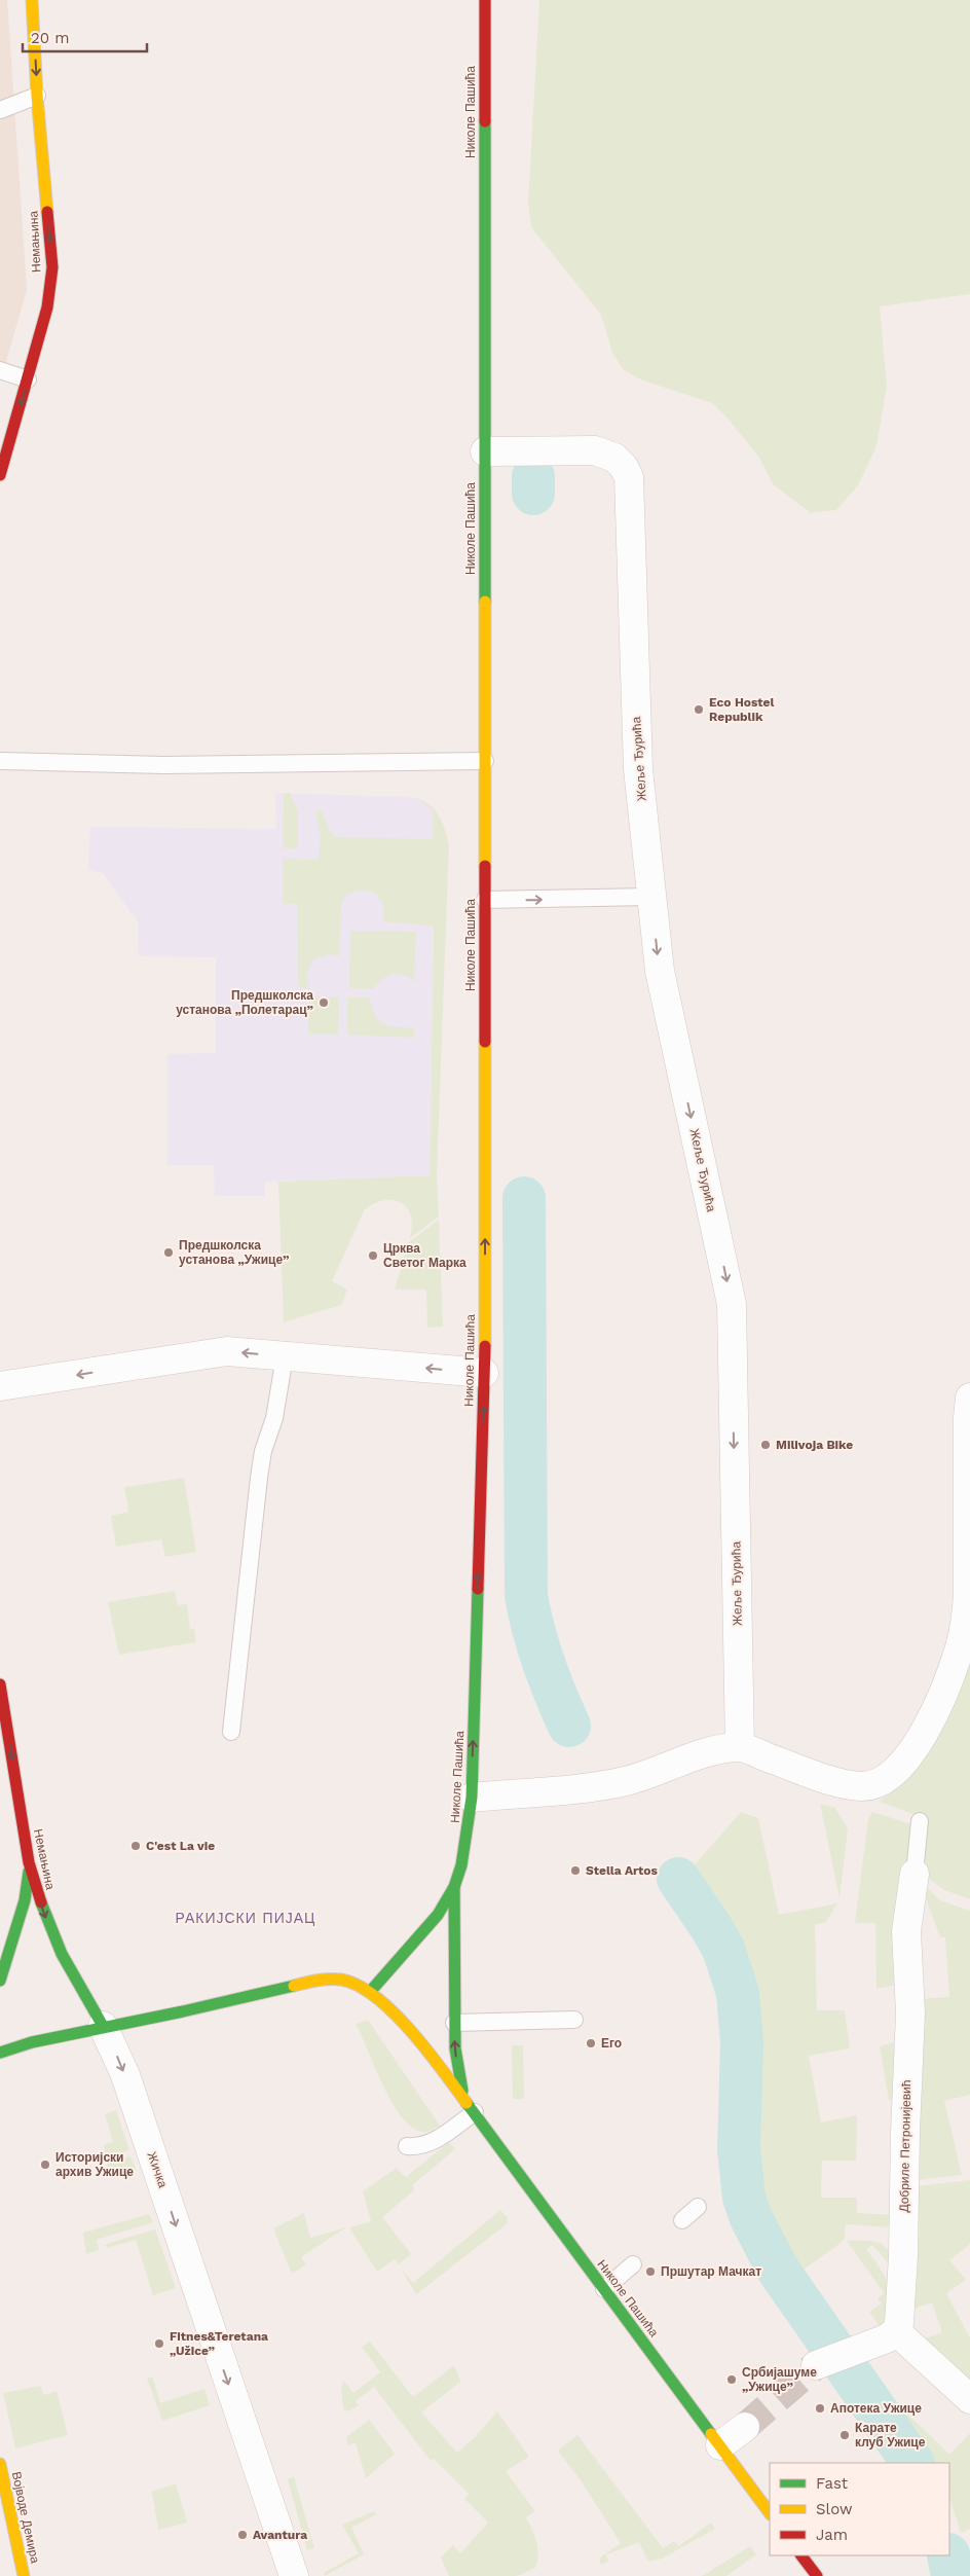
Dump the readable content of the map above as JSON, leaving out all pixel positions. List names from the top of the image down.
{
  "streets": {
    "main road": ["Николе Пашића", "Немањина", "Војводе Демира"],
    "street": ["Жеље Ђурића", "Добриле Петронијевић", "Жичка"]
  },
  "crossings": [
    ["Николе Пашића", "Жеље Ђурића"],
    ["Немањина", "Жичка"]
  ],
  "one_way": ["Немањина", "Жеље Ђурића", "Жичка"],
  "districts": ["РАКИЈСКИ ПИЈАЦ"],
  "places": [
    "Eco Hostel Republik",
    "Предшколска установа „Полетарац”",
    "Предшколска установа „Ужице”",
    "Црква Светог Марка",
    "Milivoja Bike",
    "C'est La vie",
    "Stella Artos",
    "Его",
    "Историјски архив Ужице",
    "Пршутар Мачкат",
    "Fitnes&Teretana „Užice”",
    "Србијашуме „Ужице”",
    "Апотека Ужице",
    "Карате клуб Ужице",
    "Avantura"
  ],
  "legend": ["Fast", "Slow", "Jam"],
  "scale_bar": "20 m"
}
